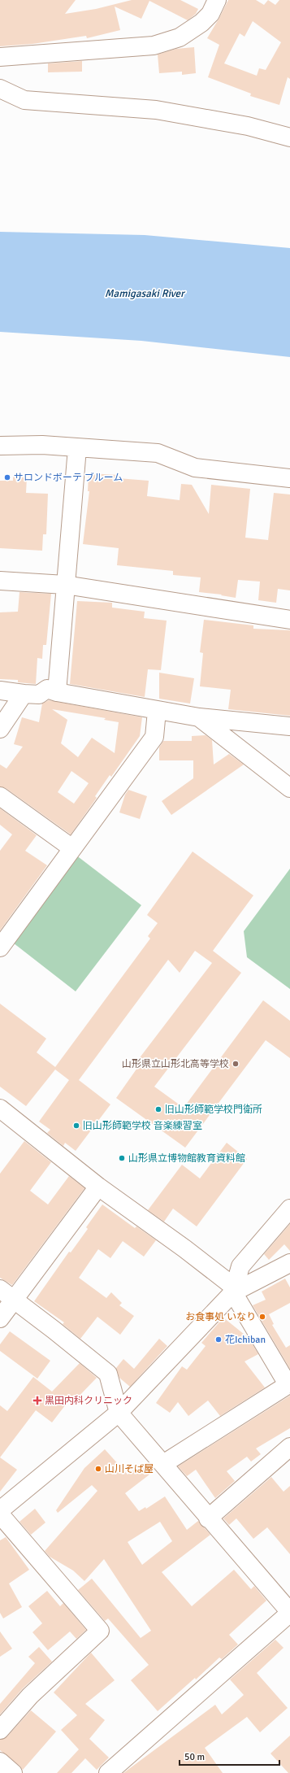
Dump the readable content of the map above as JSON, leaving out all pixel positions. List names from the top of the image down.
{
  "water": ["Mamigasaki River"],
  "places": {
    "other": [
      "サロンドボーテ ブルーム",
      "山形県立山形北高等学校",
      "旧山形師範学校門衛所",
      "旧山形師範学校 音楽練習室",
      "山形県立博物館教育資料館",
      "お食事処 いなり",
      "花Ichiban",
      "山川そば屋"
    ],
    "health": ["黒田内科クリニック"]
  },
  "scale_bar": "50 m"
}
